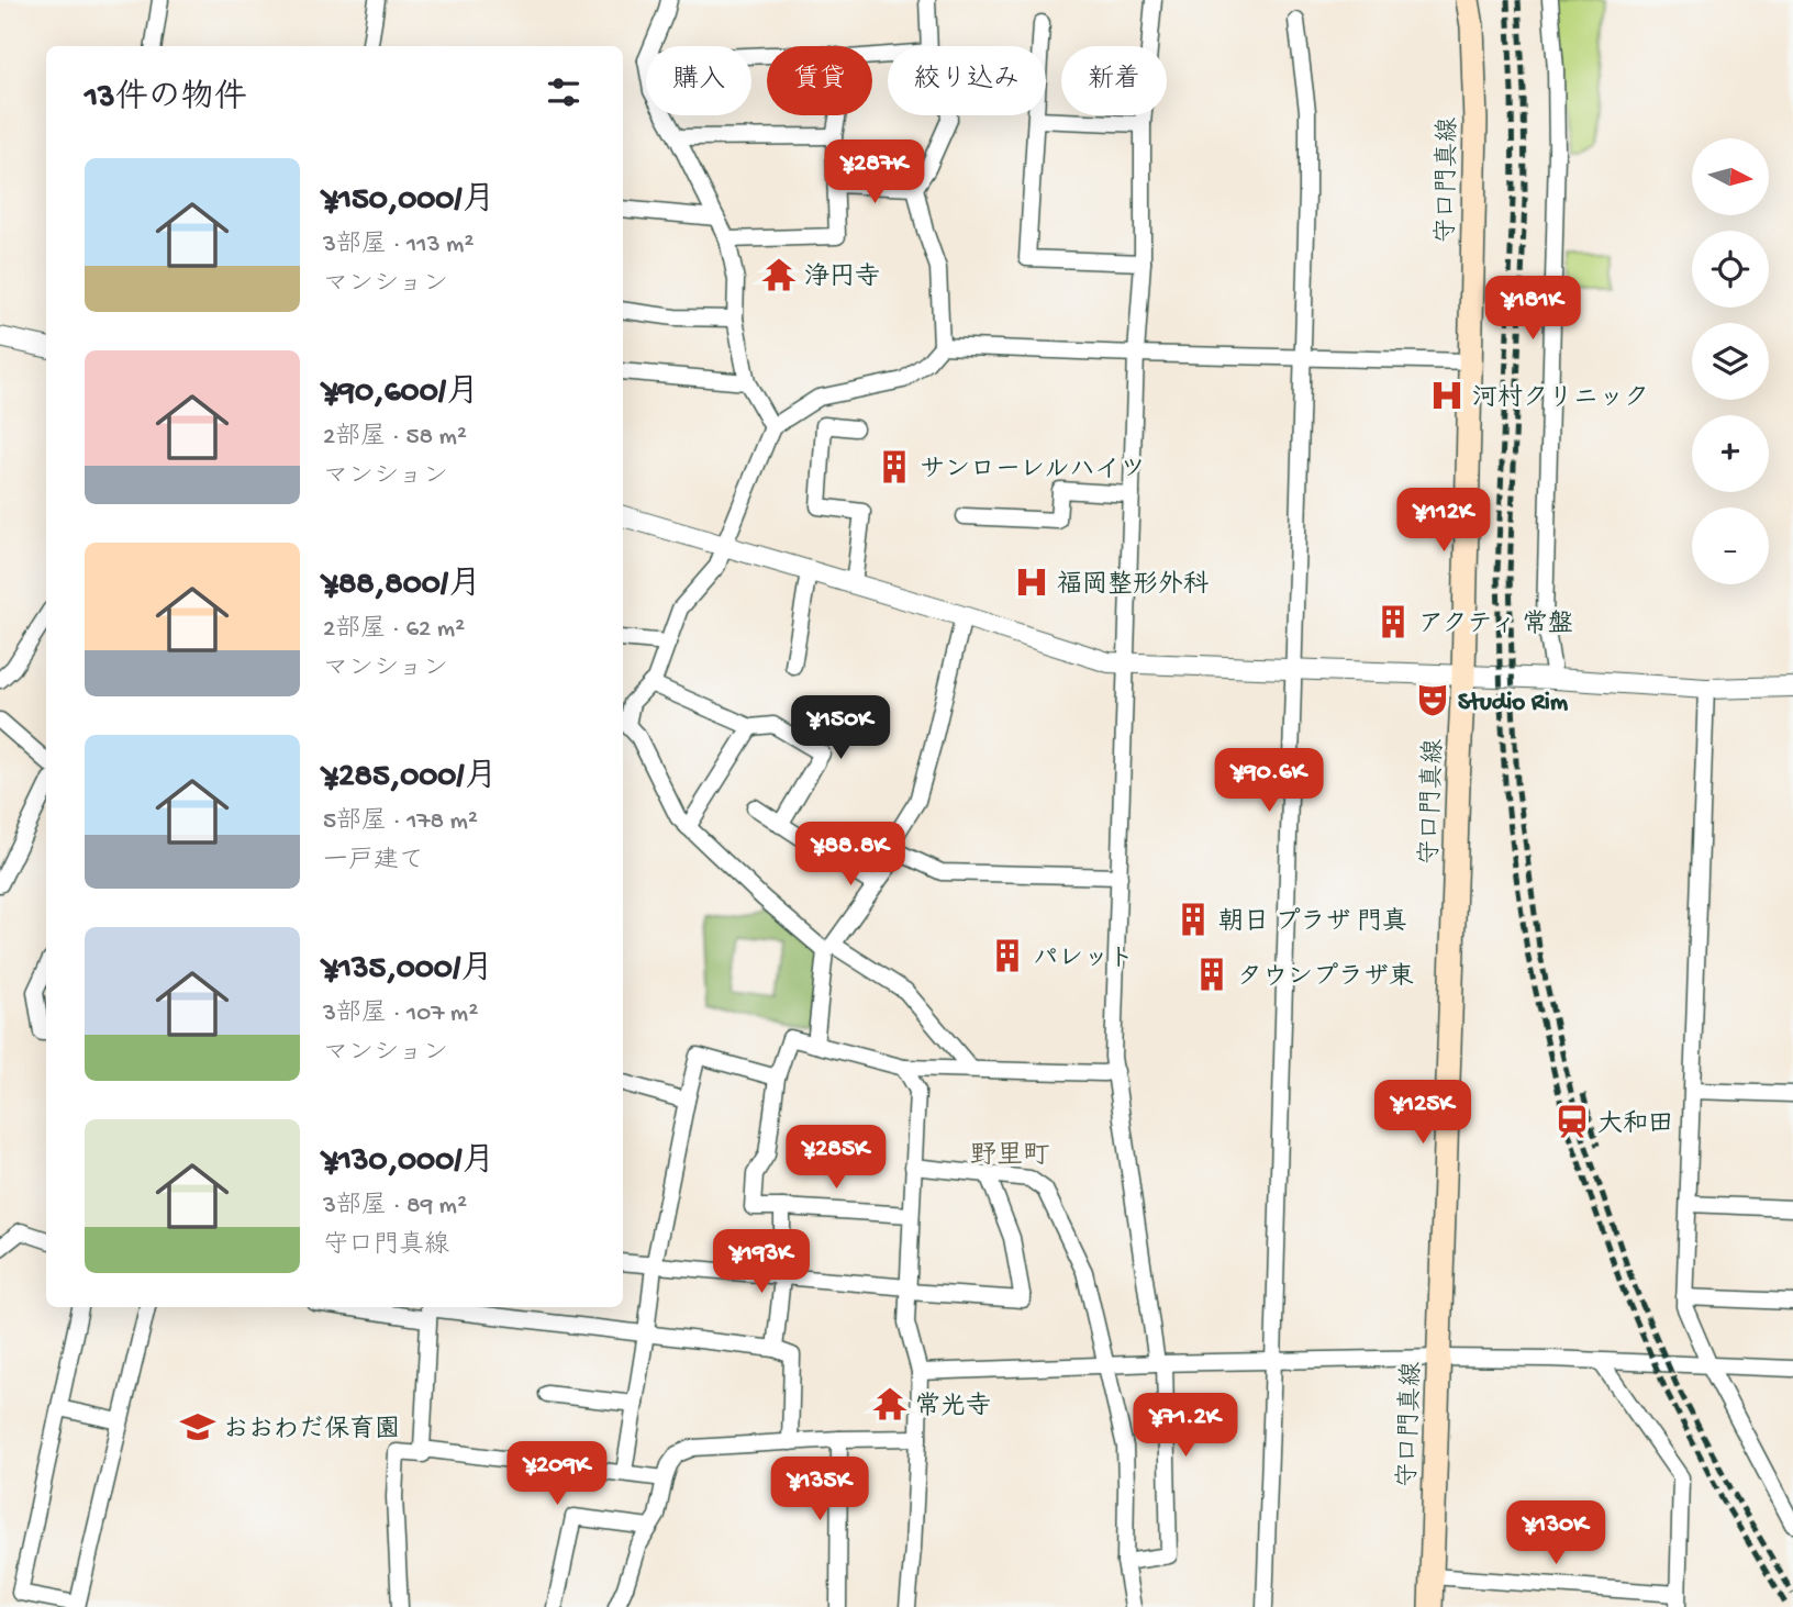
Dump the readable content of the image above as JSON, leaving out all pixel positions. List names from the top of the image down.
{
  "streets": {
    "main road": ["守口門真線"]
  },
  "districts": ["野里町"],
  "places": {
    "temple": ["浄円寺", "常光寺"],
    "hospital": ["河村クリニック", "福岡整形外科"],
    "building": [
      "サンローレルハイツ",
      "アクティ 常盤",
      "朝日 プラザ 門真",
      "パレット",
      "タウンプラザ東"
    ],
    "theatre": ["Studio Rim"],
    "station": ["大和田"],
    "school or university": ["おおわだ保育園"]
  },
  "north": "right",
  "page": {
    "chip": [
      "購入",
      "賃貸",
      "絞り込み",
      "新着"
    ],
    "heading": "13件の物件",
    "map_buttons": ["+", "−"],
    "list": [
      {
        "name": "¥150,000/月",
        "note": "3部屋 · 113 m² · マンション"
      },
      {
        "name": "¥90,600/月",
        "note": "2部屋 · 58 m² · マンション"
      },
      {
        "name": "¥88,800/月",
        "note": "2部屋 · 62 m² · マンション"
      },
      {
        "name": "¥285,000/月",
        "note": "5部屋 · 178 m² · 一戸建て"
      },
      {
        "name": "¥135,000/月",
        "note": "3部屋 · 107 m² · マンション"
      },
      {
        "name": "¥130,000/月",
        "note": "3部屋 · 89 m² · 守口門真線"
      }
    ],
    "price": [
      "¥287K",
      "¥181K",
      "¥112K",
      "¥150K",
      "¥90.6K",
      "¥88.8K",
      "¥125K",
      "¥285K",
      "¥193K",
      "¥71.2K",
      "¥209K",
      "¥135K",
      "¥130K"
    ]
  }
}
